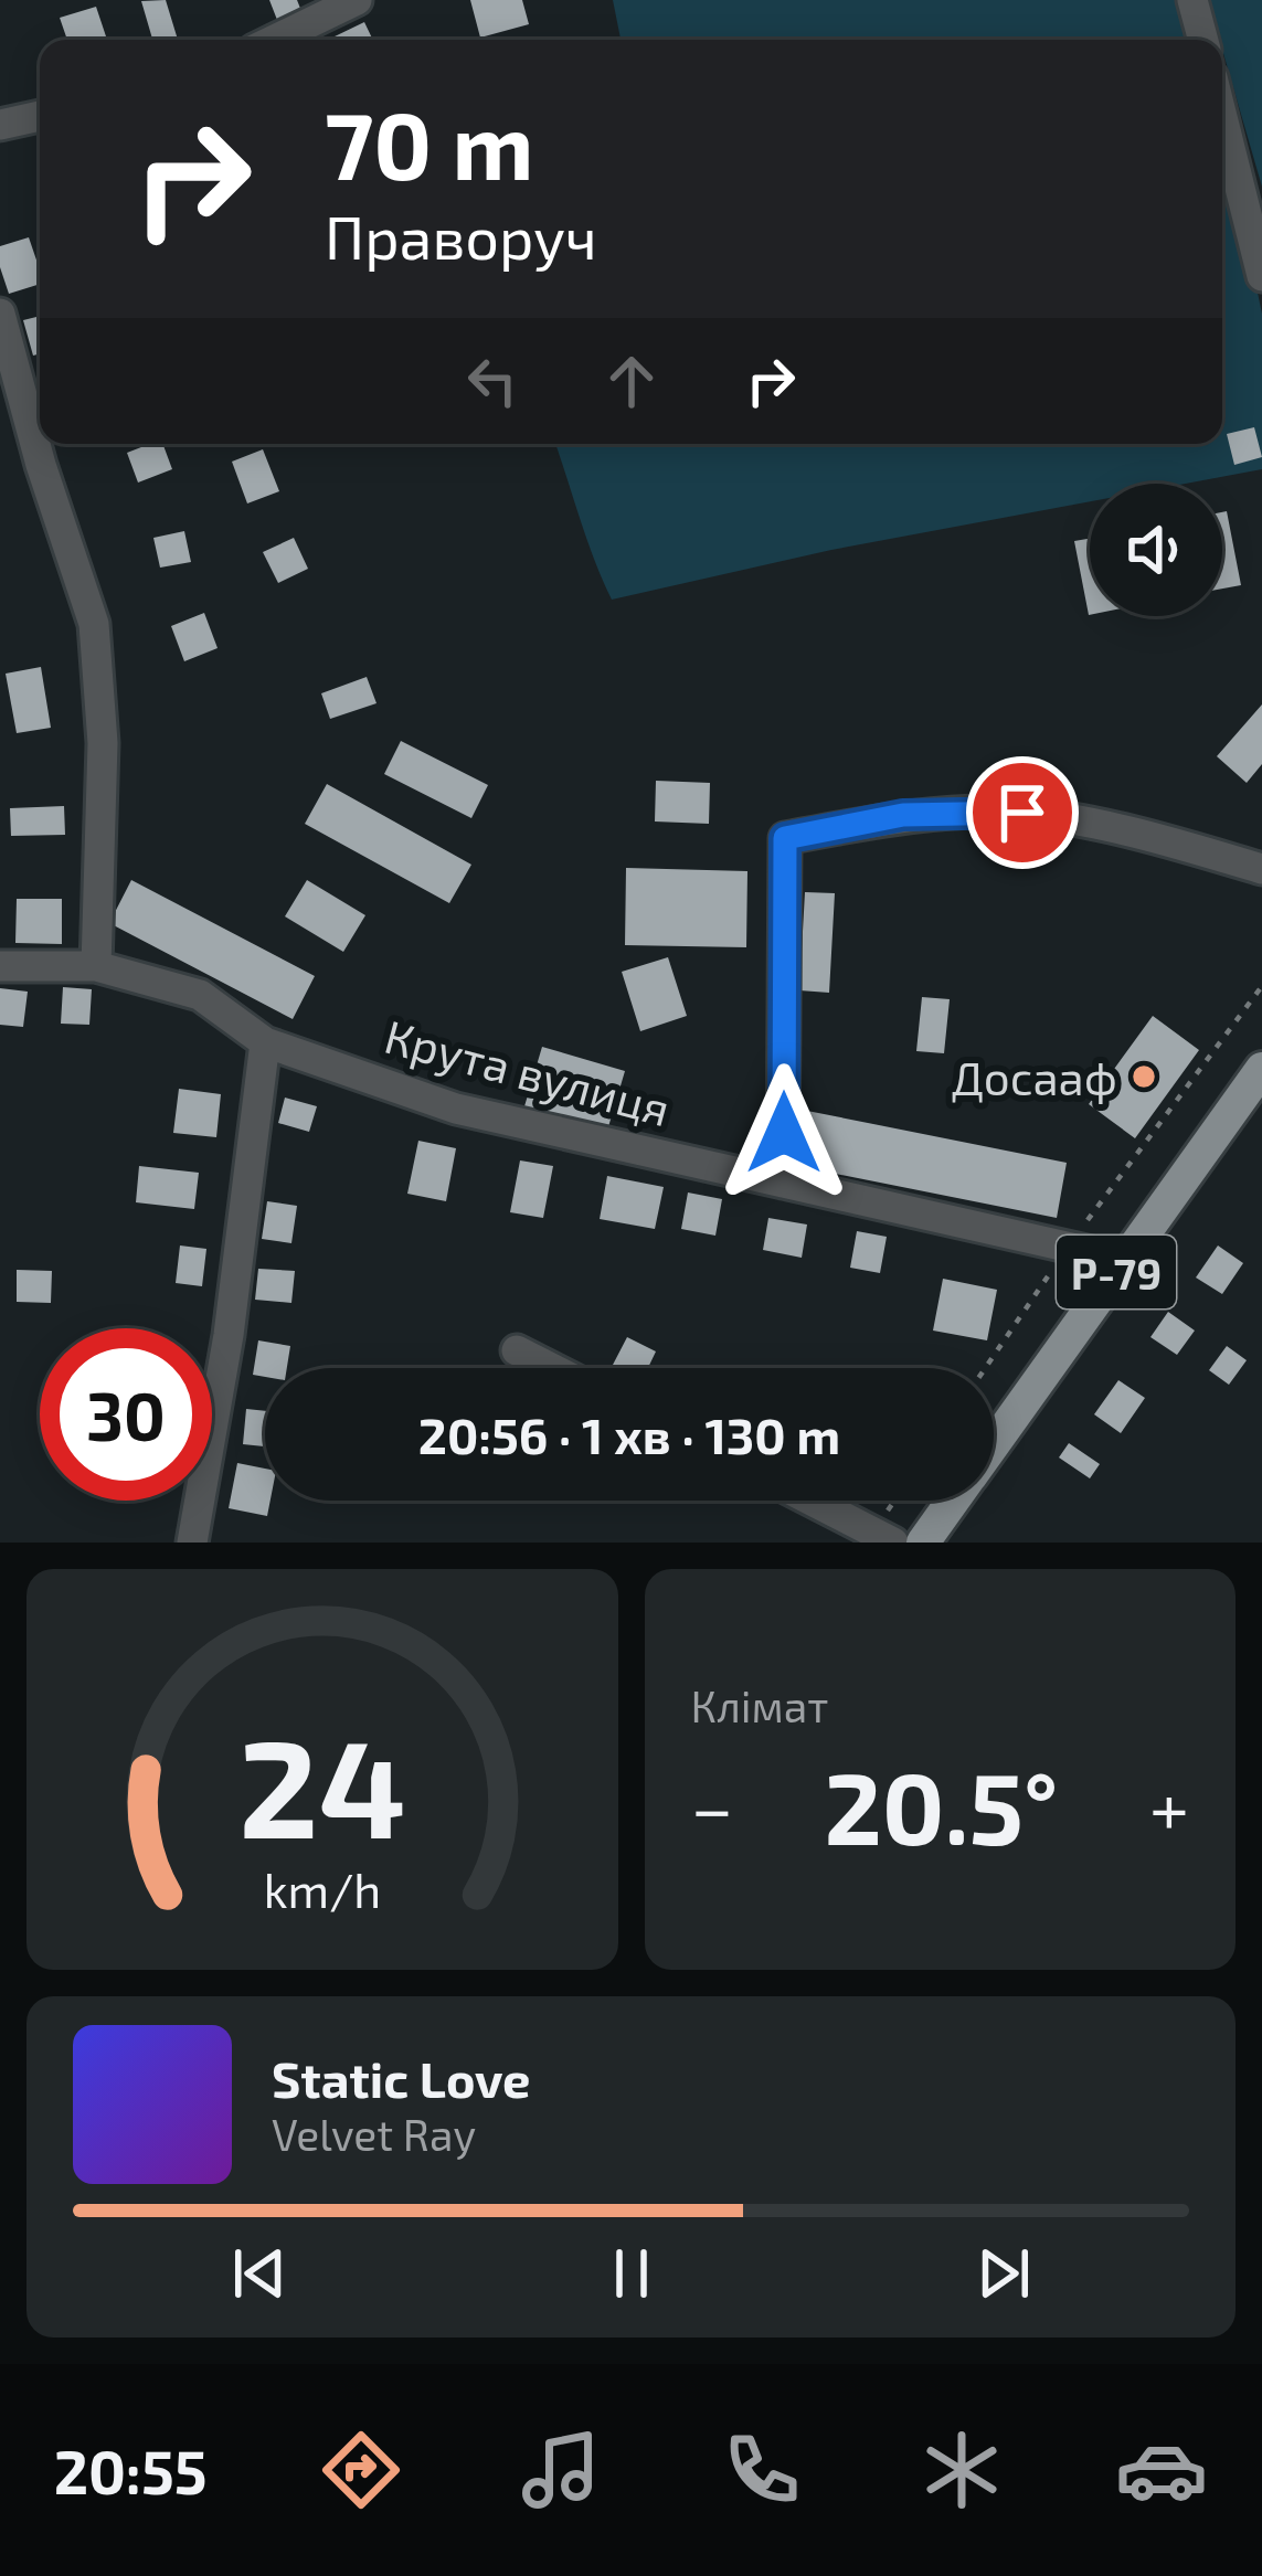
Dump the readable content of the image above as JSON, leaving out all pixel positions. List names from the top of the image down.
{
  "streets": {
    "main road": ["Р-79"],
    "street": ["Крута вулиця"]
  },
  "crossings": [
    ["Крута вулиця", "Р-79"]
  ],
  "places": ["Досааф"],
  "page": {
    "turn": ["70 m", "Праворуч"],
    "limit": "30",
    "trip": "20:56 · 1 хв · 130 m",
    "tile": "Клімат",
    "heat": ["−", "20.5°", "+"],
    "song": ["Static Love", "Velvet Ray"],
    "tabs": "20:55",
    "gauge": ["24", "km/h"]
  }
}
